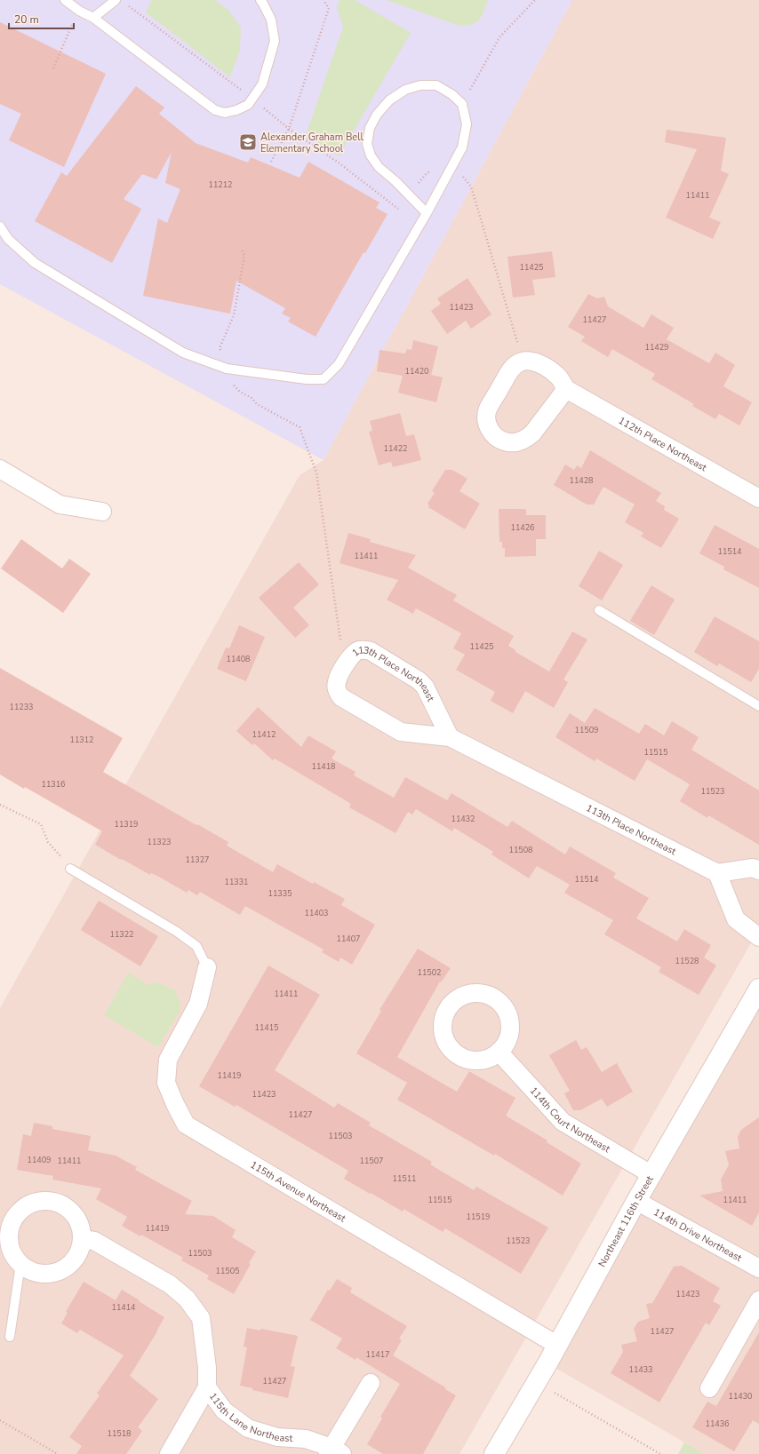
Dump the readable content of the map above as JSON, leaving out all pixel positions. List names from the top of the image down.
{
  "streets": {
    "street": [
      "112th Place Northeast",
      "113th Place Northeast",
      "114th Court Northeast",
      "115th Avenue Northeast",
      "Northeast 116th Street",
      "114th Drive Northeast",
      "115th Lane Northeast"
    ]
  },
  "crossings": [
    ["114th Court Northeast", "Northeast 116th Street"],
    ["115th Avenue Northeast", "Northeast 116th Street"],
    ["Northeast 116th Street", "114th Drive Northeast"]
  ],
  "places": {
    "school or university": ["Alexander Graham Bell Elementary School"]
  },
  "house_numbers": [
    "11212",
    "11411",
    "11425",
    "11423",
    "11427",
    "11429",
    "11420",
    "11422",
    "11428",
    "11426",
    "11514",
    "11411",
    "11425",
    "11408",
    "11233",
    "11509",
    "11412",
    "11312",
    "11515",
    "11418",
    "11316",
    "11523",
    "11432",
    "11319",
    "11323",
    "11508",
    "11327",
    "11514",
    "11331",
    "11335",
    "11403",
    "11322",
    "11407",
    "11528",
    "11502",
    "11411",
    "11415",
    "11419",
    "11423",
    "11427",
    "11503",
    "11409",
    "11411",
    "11507",
    "11511",
    "11515",
    "11411",
    "11519",
    "11419",
    "11523",
    "11503",
    "11505",
    "11423",
    "11414",
    "11427",
    "11417",
    "11433",
    "11427",
    "11430",
    "11436",
    "11518"
  ],
  "scale_bar": "20 m"
}
